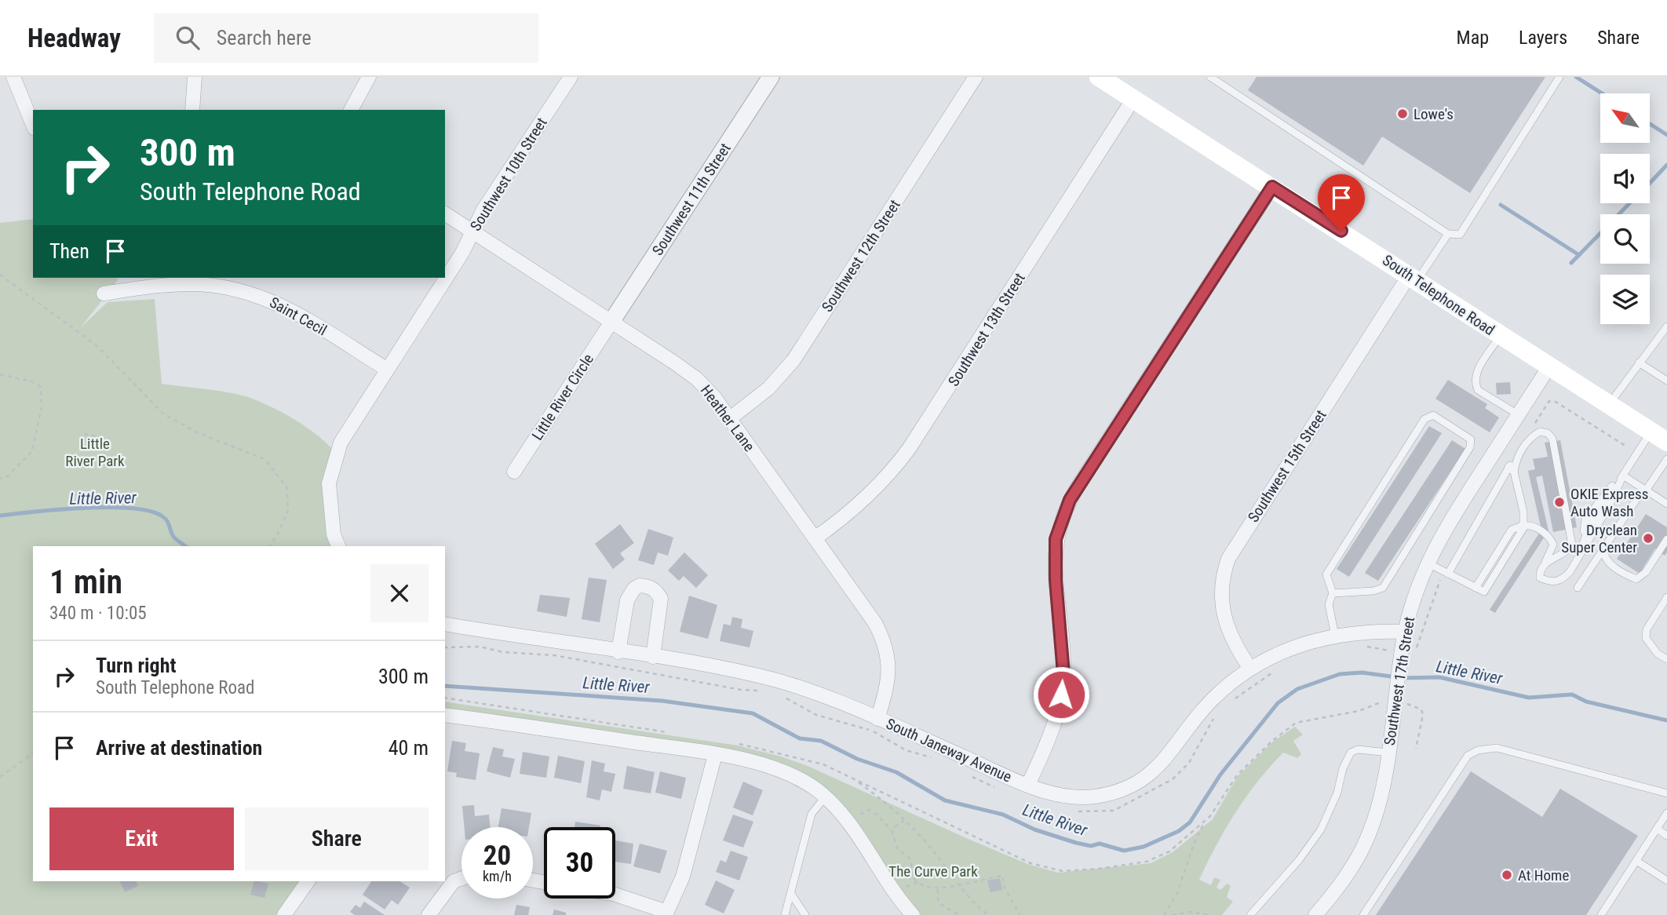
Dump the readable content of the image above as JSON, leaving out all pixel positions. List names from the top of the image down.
{
  "streets": {
    "main road": ["South Telephone Road"],
    "street": [
      "Southwest 10th Street",
      "Southwest 11th Street",
      "Southwest 12th Street",
      "Saint Cecil",
      "Southwest 13th Street",
      "Little River Circle",
      "Heather Lane",
      "Southwest 15th Street",
      "Southwest 17th Street",
      "South Janeway Avenue"
    ]
  },
  "crossings": [
    ["Southwest 10th Street", "Saint Cecil"],
    ["Southwest 10th Street", "Heather Lane"],
    ["Southwest 11th Street", "Little River Circle"],
    ["Southwest 11th Street", "Heather Lane"],
    ["Southwest 12th Street", "Heather Lane"],
    ["South Telephone Road", "Southwest 13th Street"],
    ["South Telephone Road", "Southwest 15th Street"],
    ["South Telephone Road", "Southwest 17th Street"],
    ["Southwest 13th Street", "Heather Lane"],
    ["Little River Circle", "Heather Lane"],
    ["Heather Lane", "South Janeway Avenue"],
    ["Southwest 15th Street", "South Janeway Avenue"],
    ["Southwest 17th Street", "South Janeway Avenue"]
  ],
  "water": ["Little River"],
  "parks": ["Little River Park", "The Curve Park"],
  "places": [
    "Lowe's",
    "OKIE Express Auto Wash",
    "Dryclean Super Center",
    "At Home"
  ],
  "north": "top left",
  "page": {
    "header": "Headway",
    "search": "Search here",
    "nav": ["Map", "Layers", "Share"],
    "turn": ["300 m", "South Telephone Road"],
    "then": "Then",
    "heading": ["1 min", "340 m · 10:05"],
    "list": [
      {
        "name": "Turn right",
        "note": "South Telephone Road",
        "value": "300 m"
      },
      {
        "name": "Arrive at destination",
        "value": "40 m"
      }
    ],
    "buttons": ["Exit", "Share"],
    "speed": "20 km/h",
    "limit": "30"
  }
}
